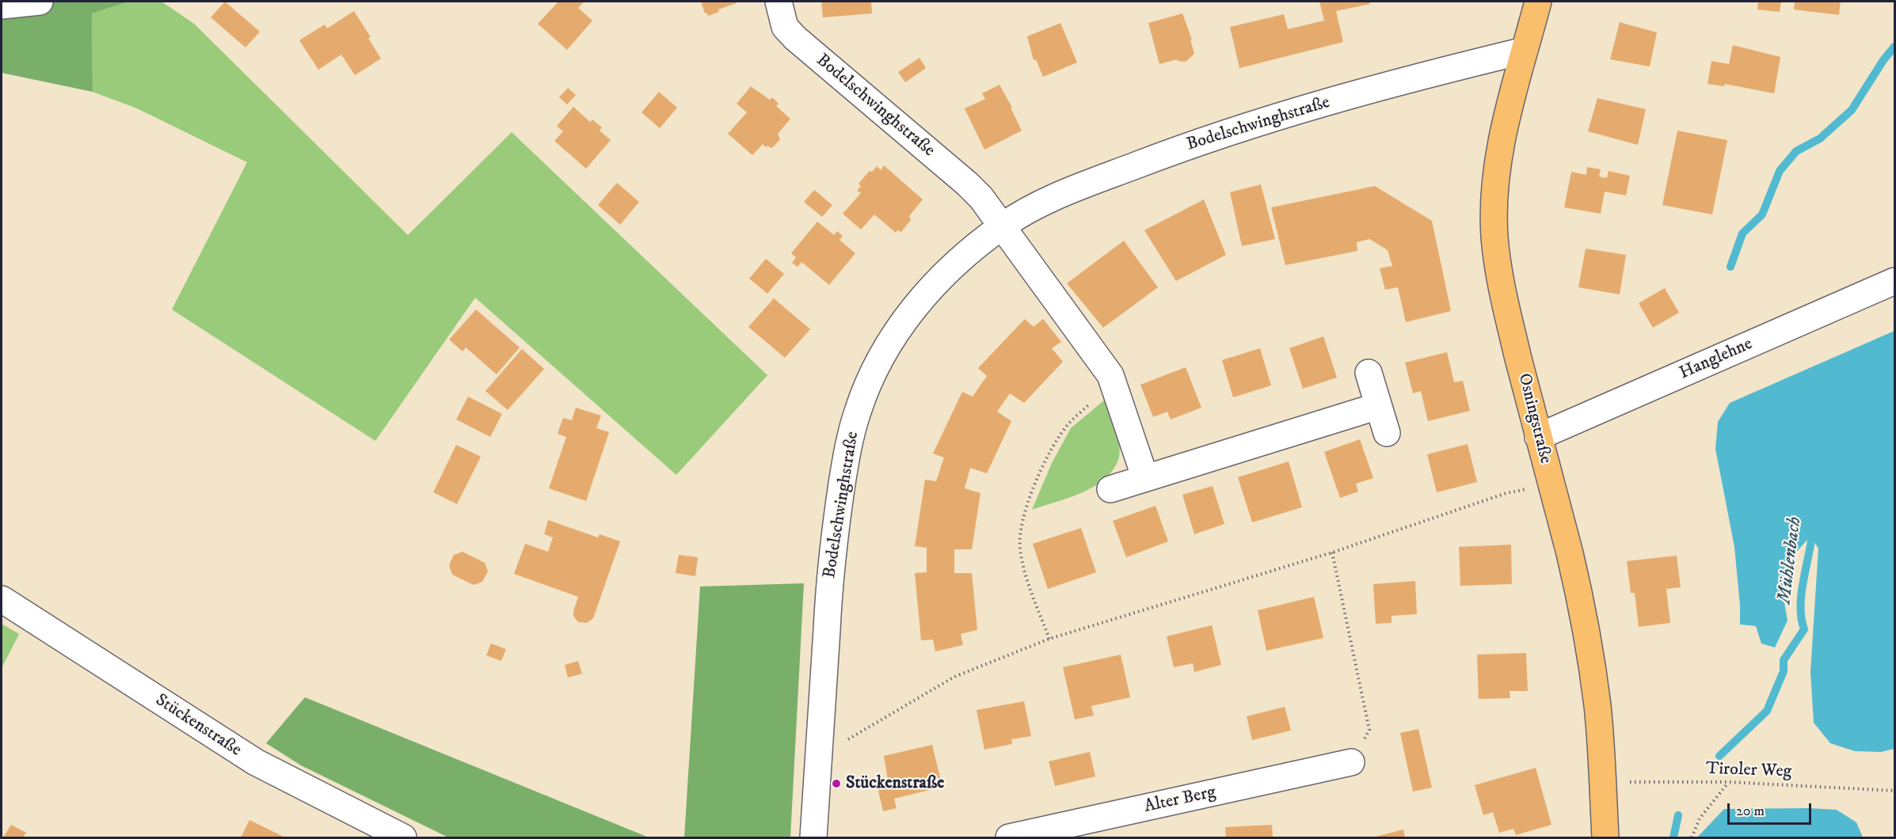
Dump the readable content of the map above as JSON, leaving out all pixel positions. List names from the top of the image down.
{
  "streets": {
    "main road": ["Osningstraße"],
    "street": [
      "Bodelschwinghstraße",
      "Hanglehne",
      "Stückenstraße",
      "Alter Berg"
    ],
    "path": ["Tiroler Weg"]
  },
  "crossings": [
    ["Bodelschwinghstraße", "Osningstraße"],
    ["Hanglehne", "Osningstraße"],
    ["Osningstraße", "Tiroler Weg"]
  ],
  "water": ["Mühlenbach"],
  "places": ["Stückenstraße"],
  "scale_bar": "20 m"
}
